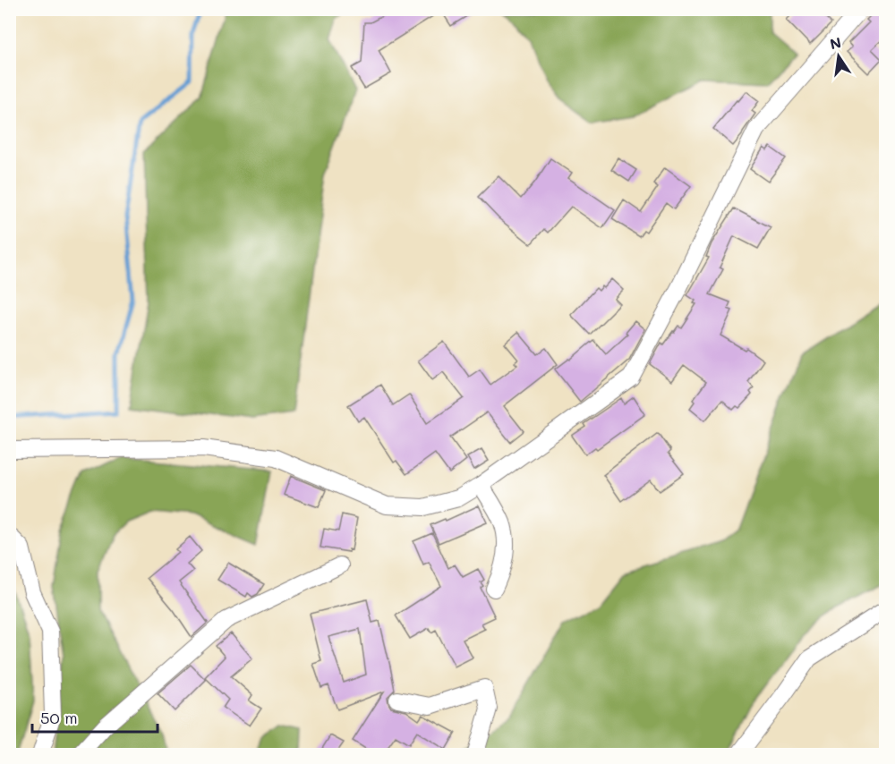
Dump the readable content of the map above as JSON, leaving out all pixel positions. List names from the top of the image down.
{
  "scale_bar": "50 m",
  "north": "top"
}
